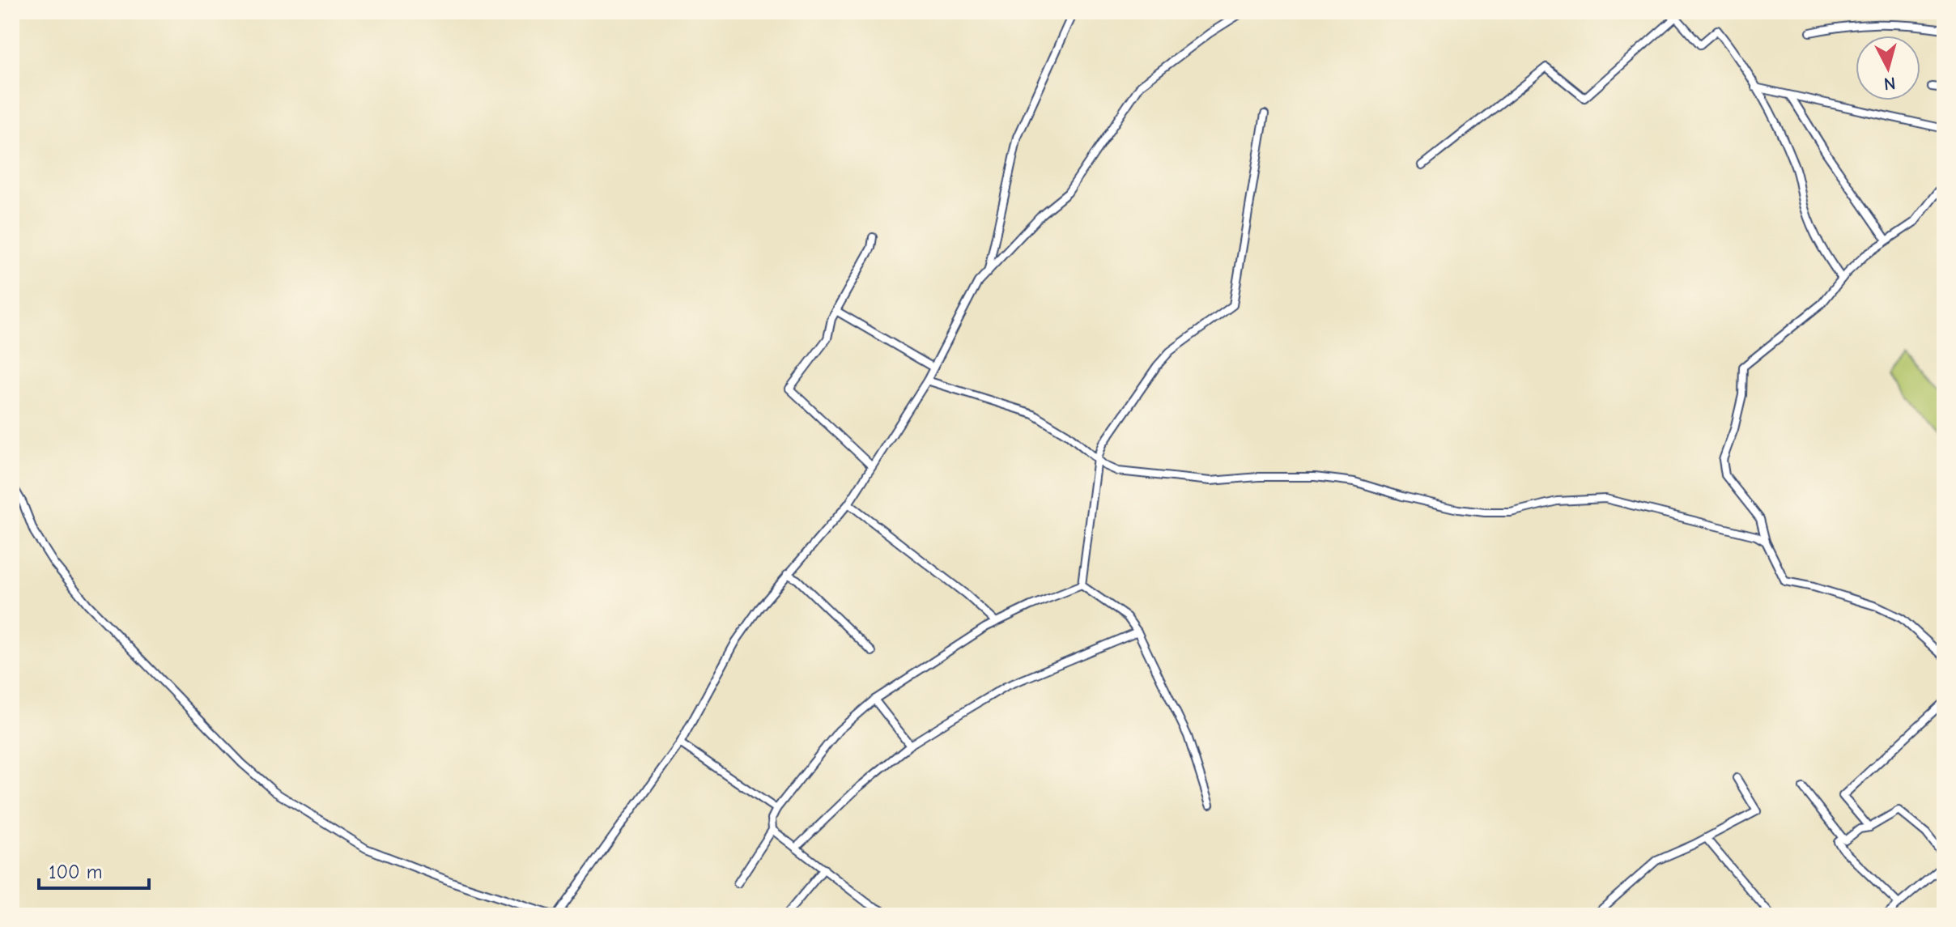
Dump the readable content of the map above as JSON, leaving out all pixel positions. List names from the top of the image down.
{
  "scale_bar": "100 m",
  "north": "bottom"
}
